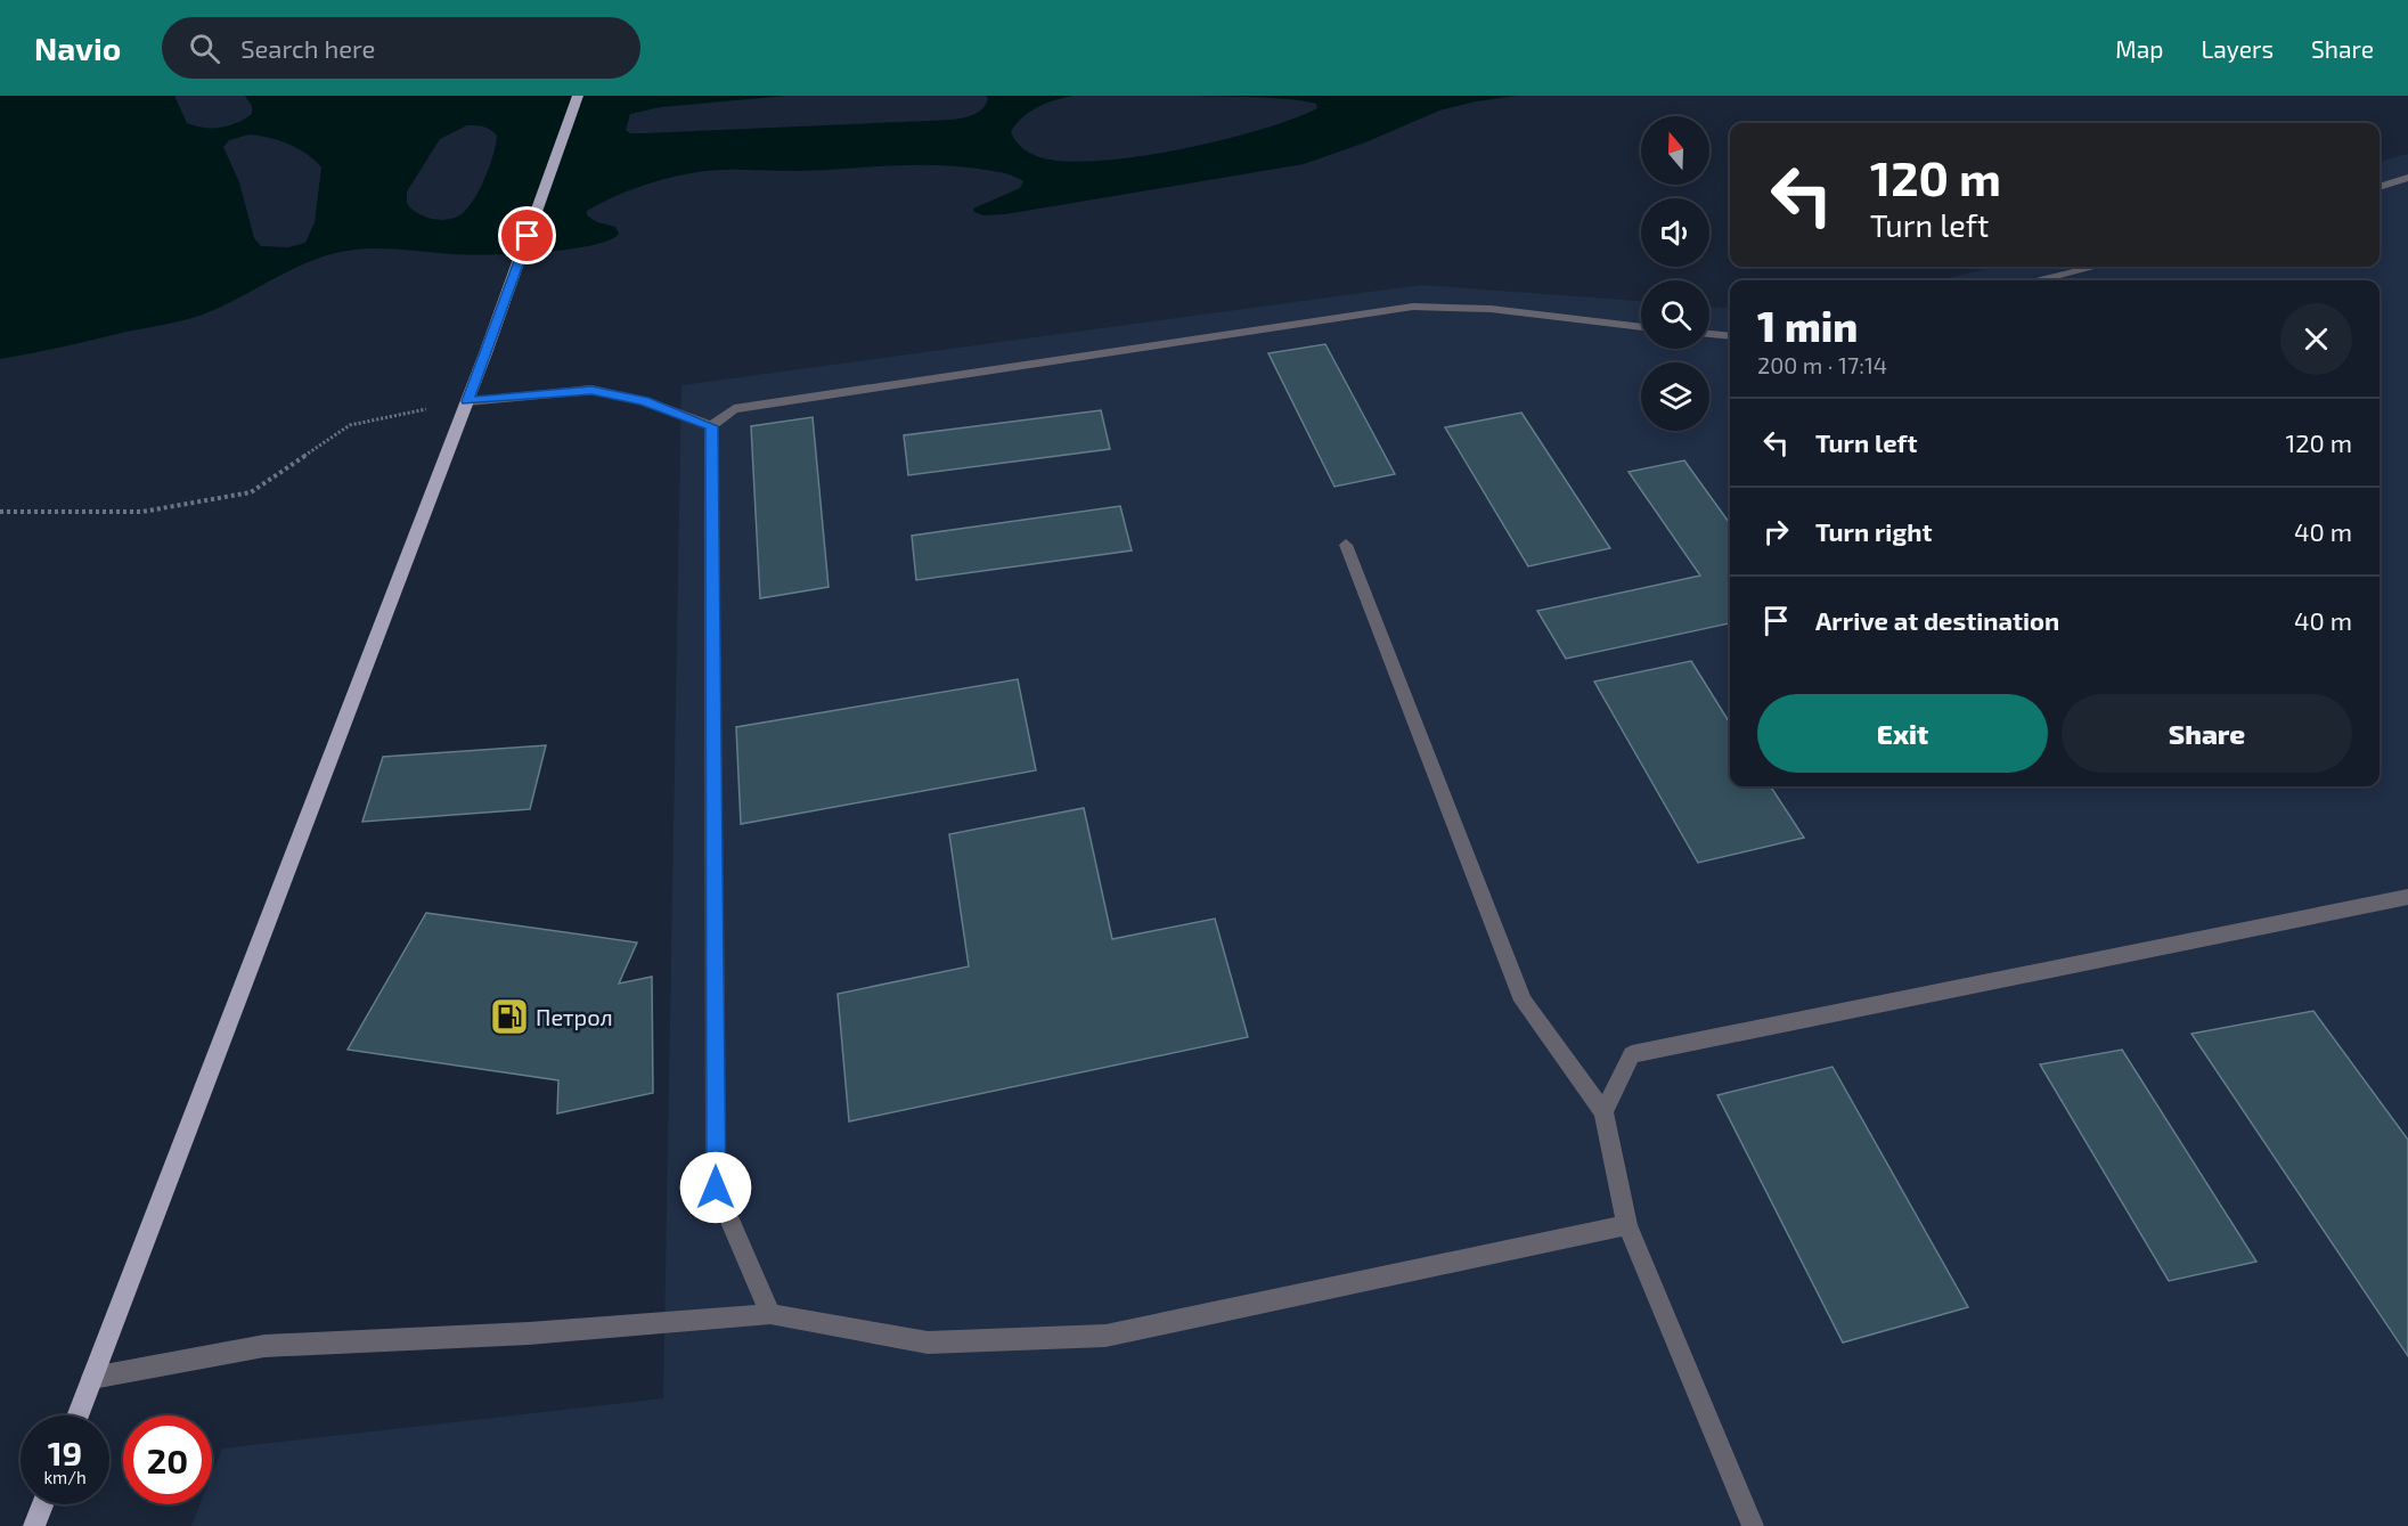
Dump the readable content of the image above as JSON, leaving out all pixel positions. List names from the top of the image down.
{
  "places": {
    "fuel station": ["Петрол"]
  },
  "north": "top",
  "page": {
    "header": "Navio",
    "search": "Search here",
    "nav": ["Map", "Layers", "Share"],
    "turn": ["120 m", "Turn left"],
    "heading": ["1 min", "200 m · 17:14"],
    "list": [
      {
        "name": "Turn left",
        "value": "120 m"
      },
      {
        "name": "Turn right",
        "value": "40 m"
      },
      {
        "name": "Arrive at destination",
        "value": "40 m"
      }
    ],
    "buttons": ["Exit", "Share"],
    "speed": "19 km/h",
    "limit": "20"
  }
}
